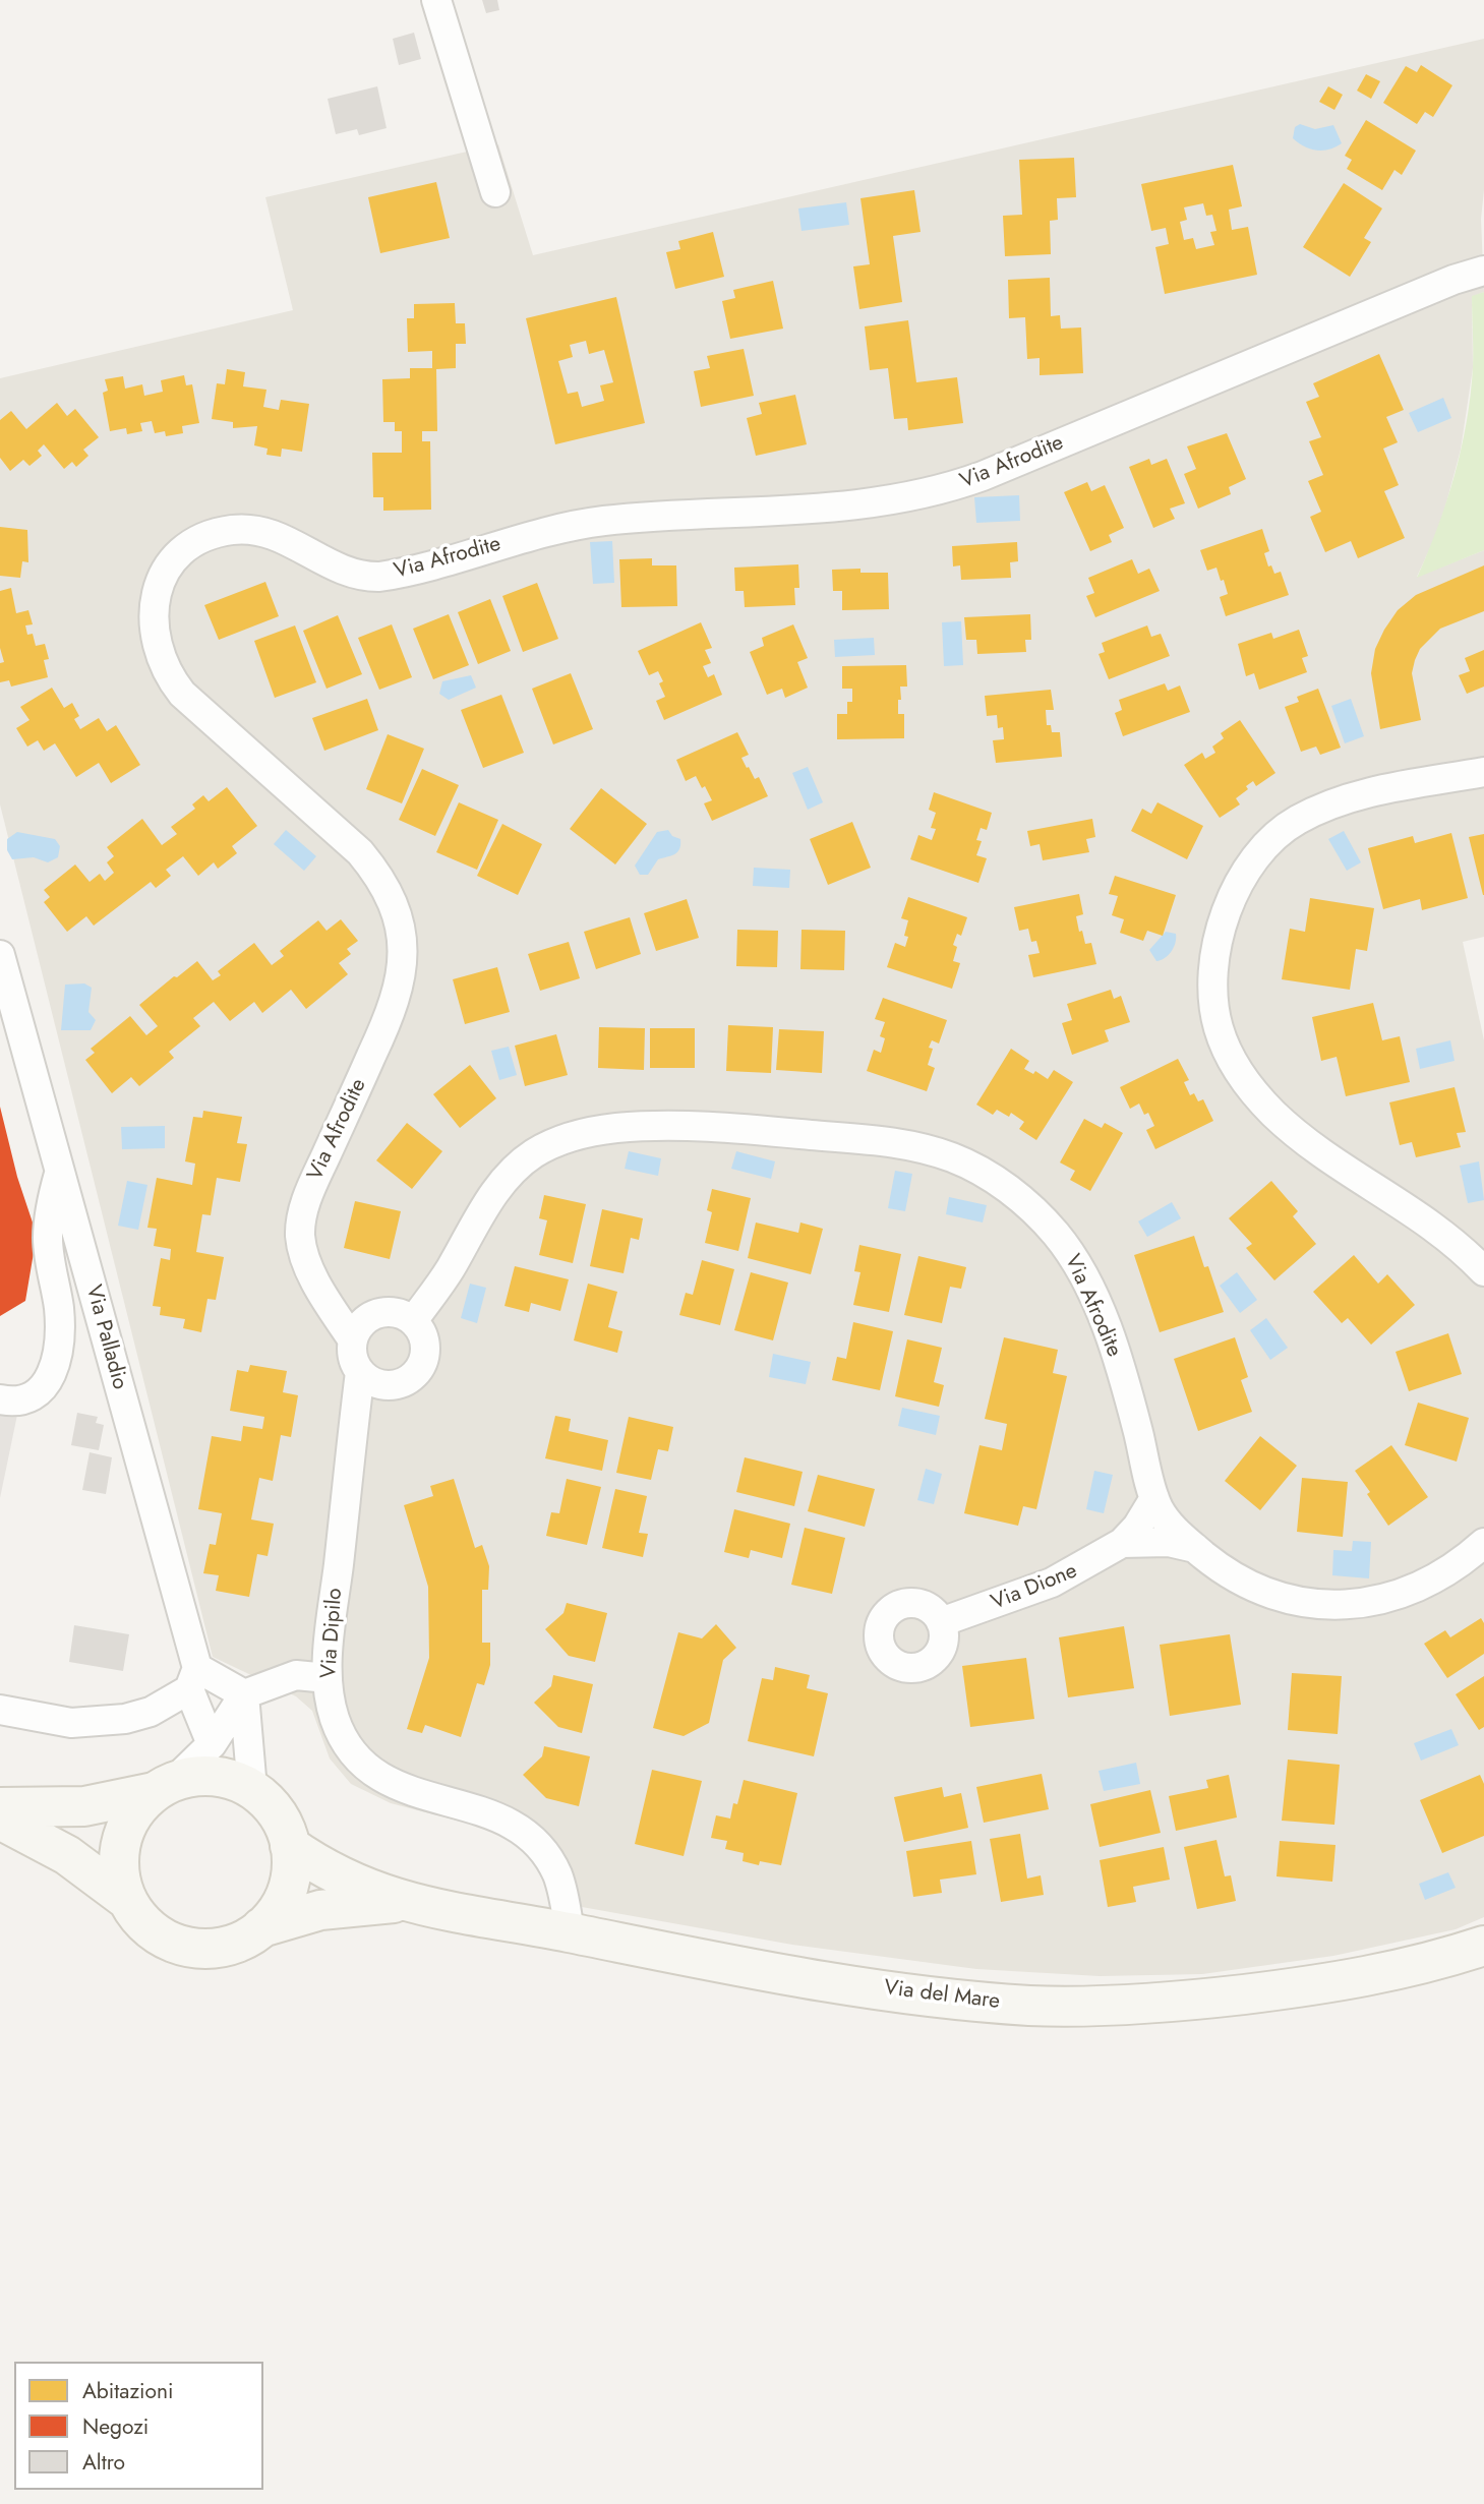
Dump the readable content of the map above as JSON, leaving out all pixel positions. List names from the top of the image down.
{
  "streets": {
    "main road": ["Via del Mare"],
    "street": [
      "Via Afrodite",
      "Via Palladio",
      "Via Dione",
      "Via Dipilo"
    ]
  },
  "crossings": [
    ["Via Afrodite", "Via Dione"],
    ["Via Afrodite", "Via Dipilo"],
    ["Via Dipilo", "Via del Mare"]
  ],
  "legend": ["Abitazioni", "Negozi", "Altro"]
}
